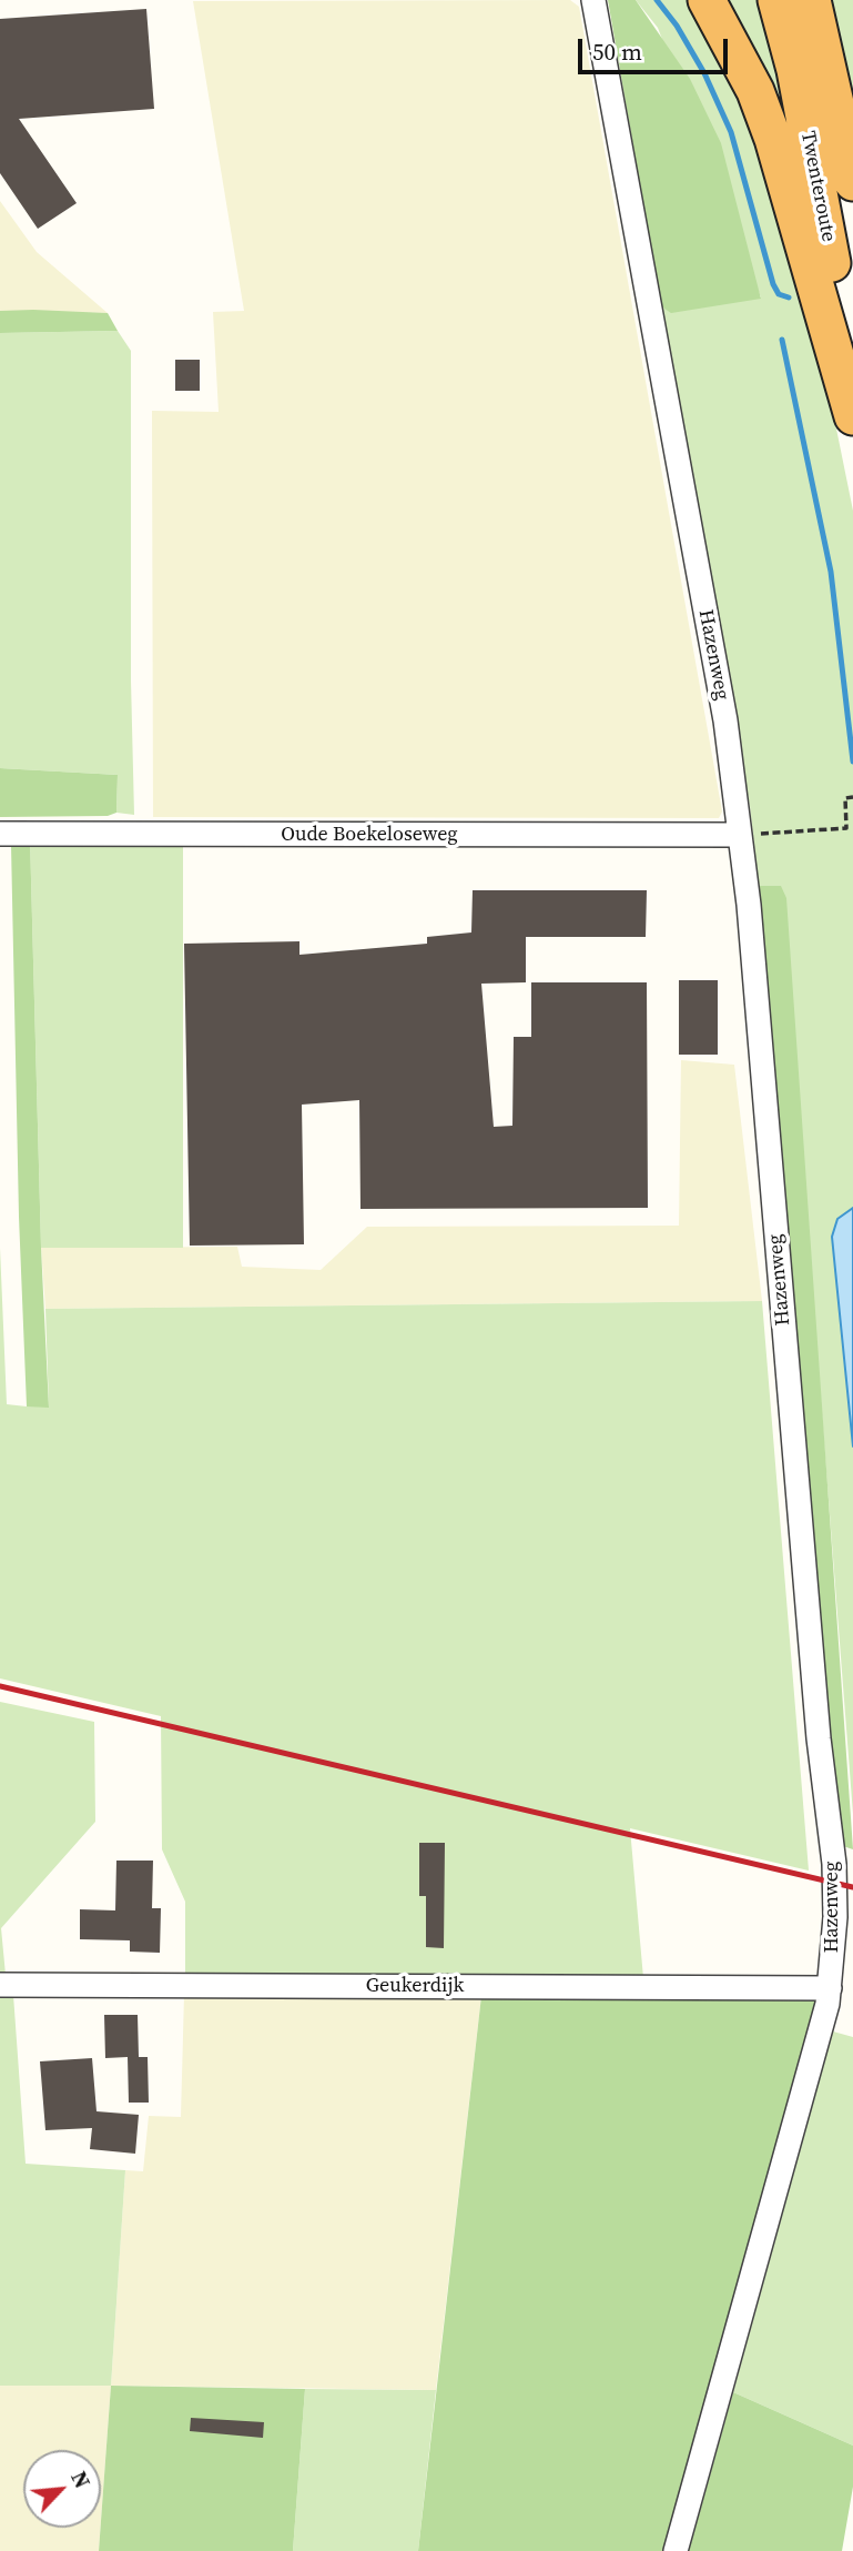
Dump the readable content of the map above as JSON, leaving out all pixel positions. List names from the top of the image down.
{
  "streets": {
    "highway": ["Twenteroute"],
    "street": ["Hazenweg", "Oude Boekeloseweg", "Geukerdijk"]
  },
  "crossings": [
    ["Hazenweg", "Oude Boekeloseweg"],
    ["Hazenweg", "Geukerdijk"]
  ],
  "scale_bar": "50 m",
  "north": "top right"
}
